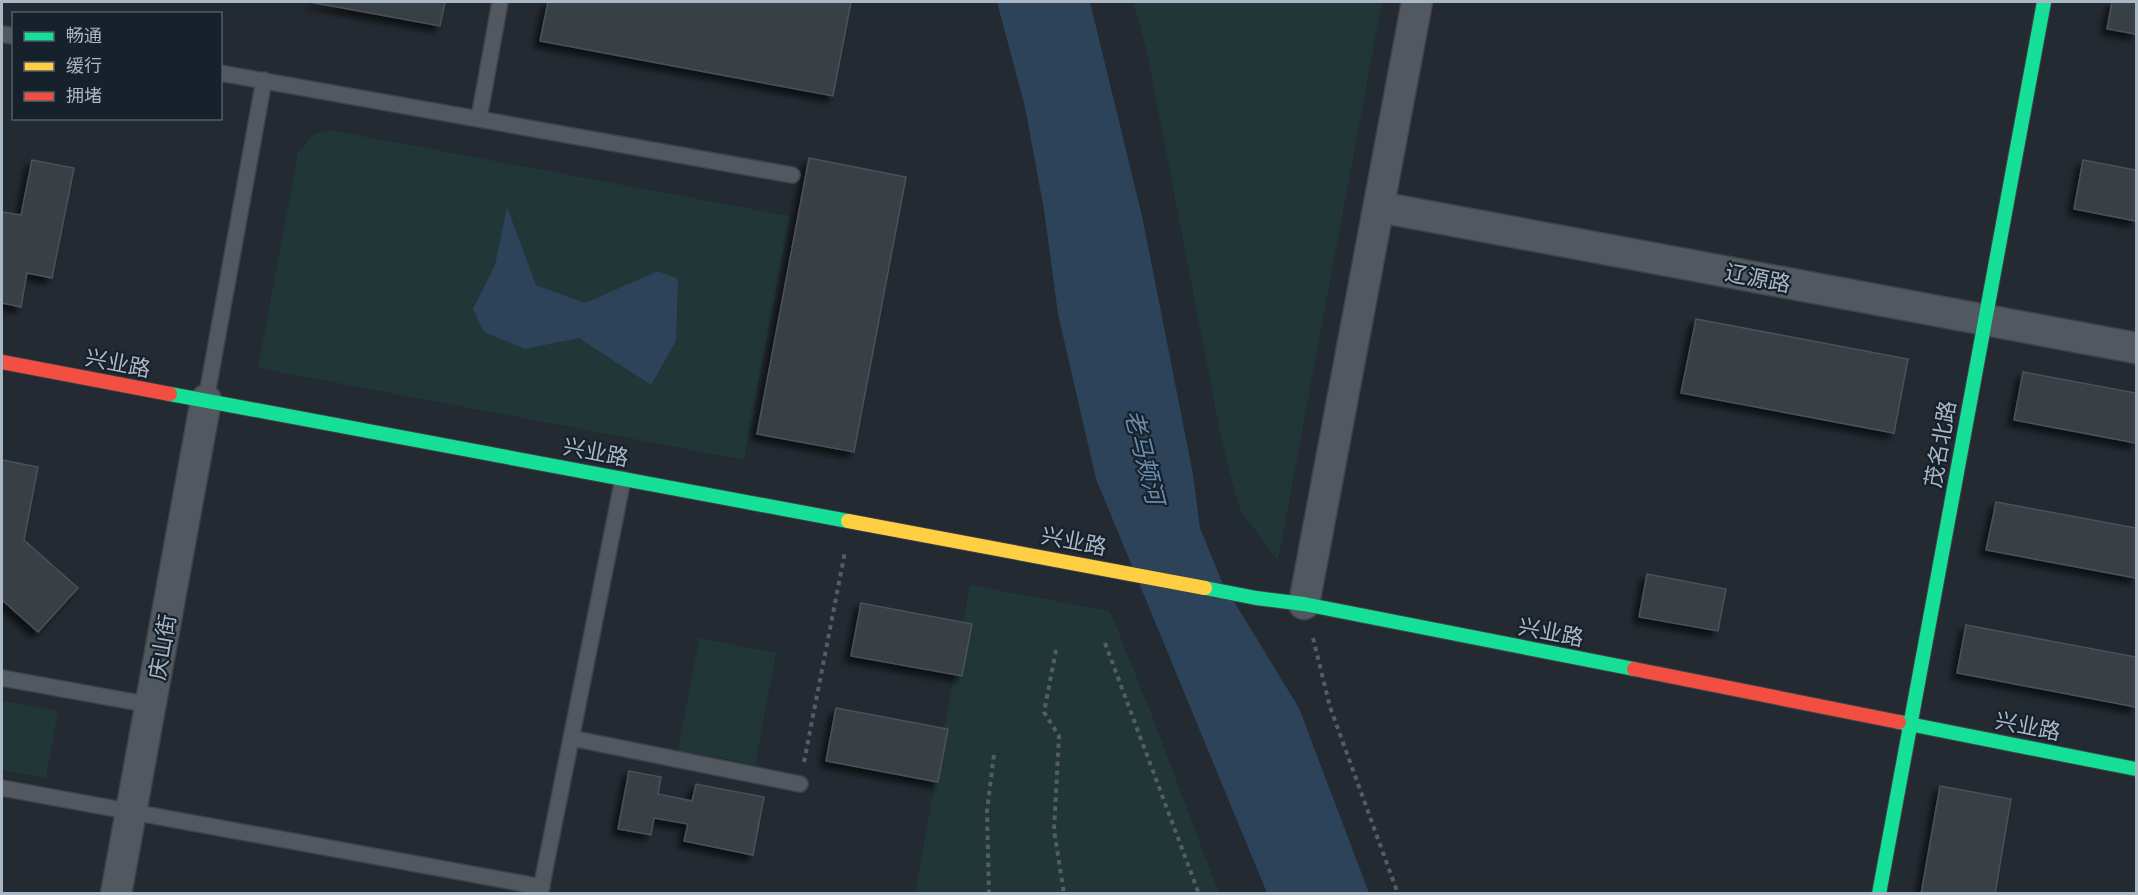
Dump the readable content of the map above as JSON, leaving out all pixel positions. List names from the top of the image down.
{
  "streets": {
    "street": [
      "辽源路",
      "兴业路",
      "茂名北路",
      "庆山街"
    ]
  },
  "crossings": [
    ["辽源路", "茂名北路"],
    ["兴业路", "茂名北路"],
    ["兴业路", "庆山街"]
  ],
  "water": ["老马颊河"],
  "legend": ["畅通", "缓行", "拥堵"]
}
